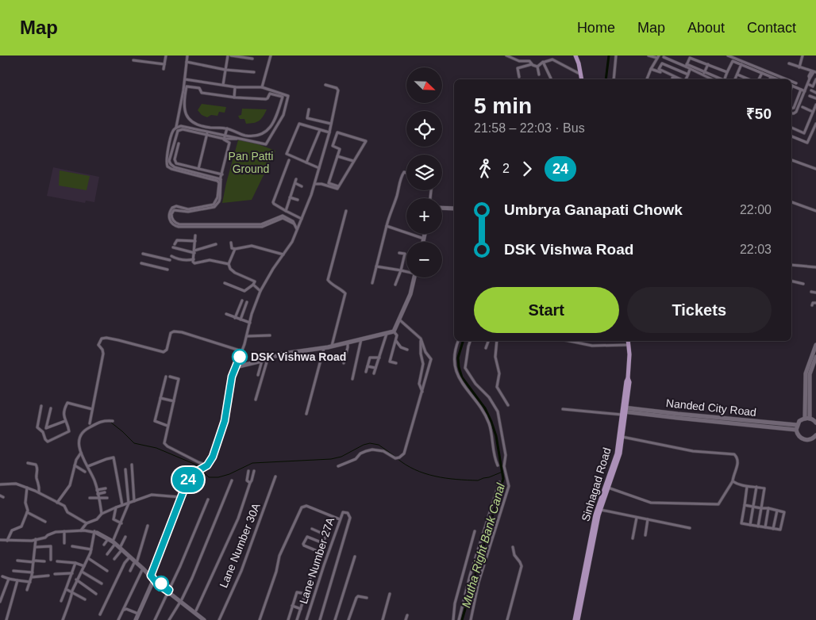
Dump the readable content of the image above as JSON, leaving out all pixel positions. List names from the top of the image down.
{
  "streets": {
    "main road": ["Sinhagad Road"],
    "street": ["Nanded City Road", "Lane Number 30A", "Lane Number 27A"]
  },
  "crossings": [
    ["Nanded City Road", "Sinhagad Road"]
  ],
  "water": ["Mutha Right Bank Canal"],
  "parks": ["Pan Patti Ground"],
  "places": ["DSK Vishwa Road"],
  "lines": ["bus line 24"],
  "north": "bottom right",
  "page": {
    "header": "Map",
    "nav": [
      "Home",
      "Map",
      "About",
      "Contact"
    ],
    "on_map": "24",
    "map_buttons": ["+", "−"],
    "heading": ["5 min", "21:58 – 22:03 · Bus", "₹50"],
    "legs": ["2", "24"],
    "list": [
      {
        "name": "Umbrya Ganapati Chowk",
        "value": "22:00"
      },
      {
        "name": "DSK Vishwa Road",
        "value": "22:03"
      }
    ],
    "buttons": ["Start", "Tickets"]
  }
}
